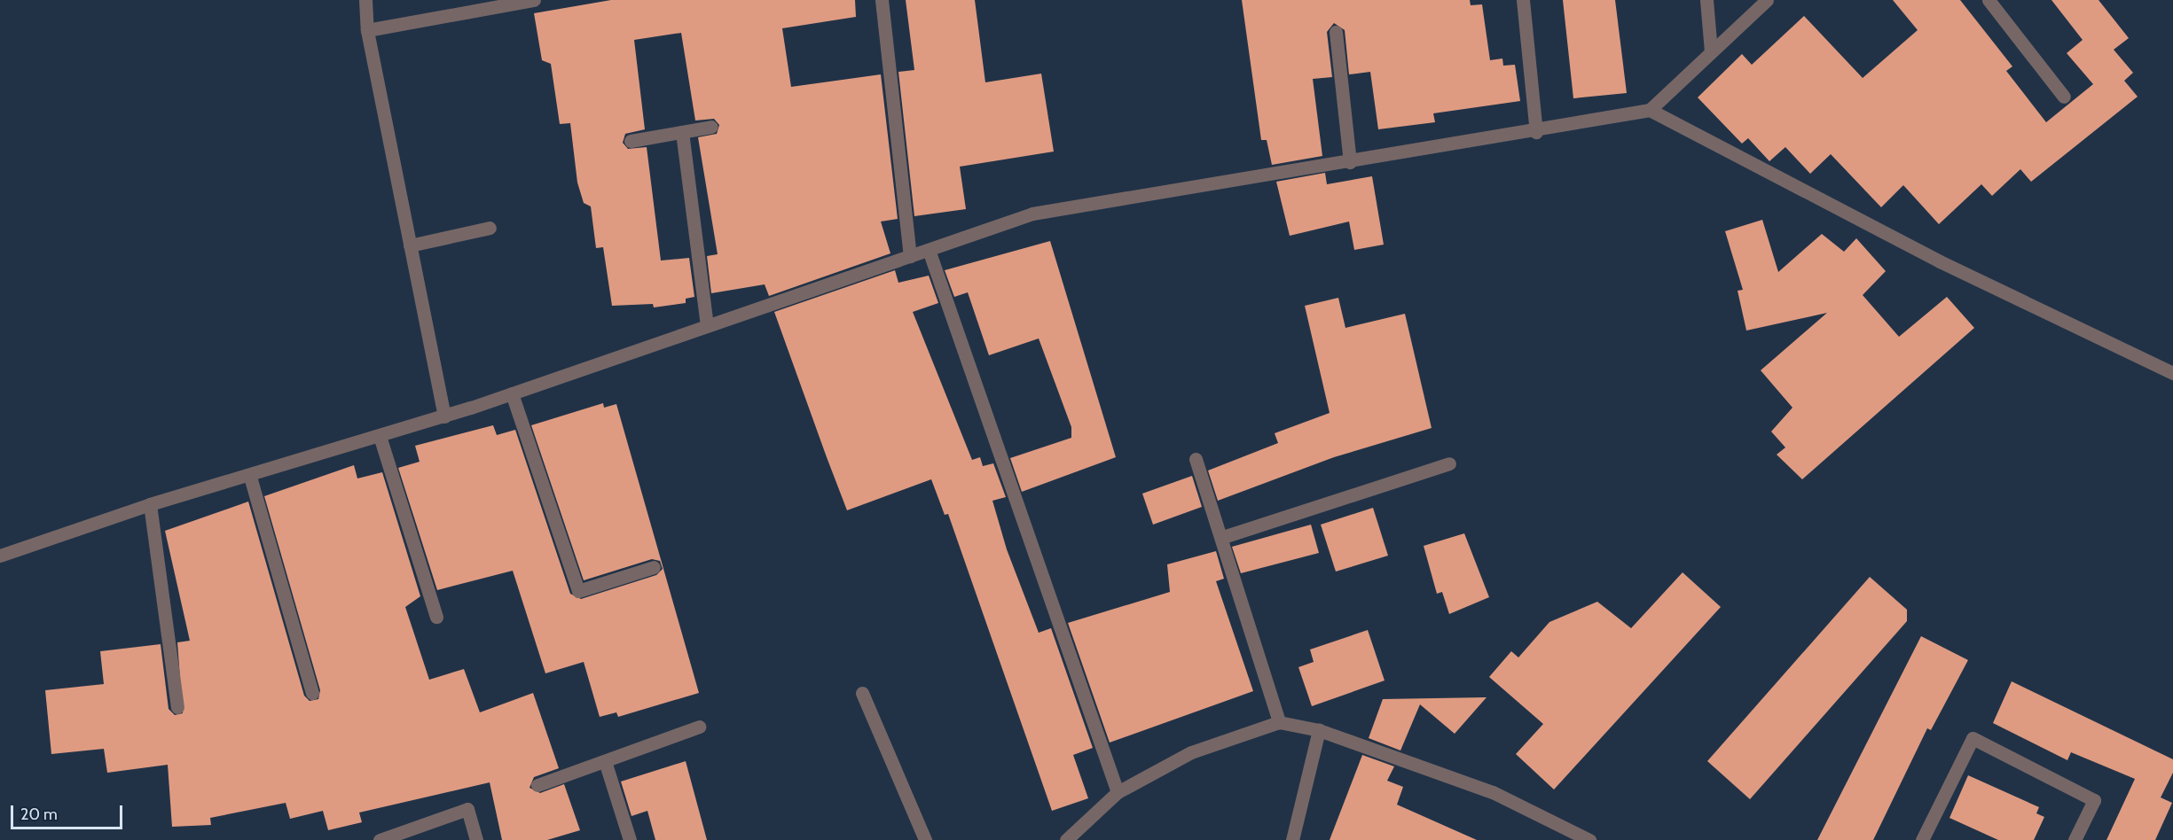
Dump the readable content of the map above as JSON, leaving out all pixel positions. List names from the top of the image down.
{
  "scale_bar": "20 m"
}
